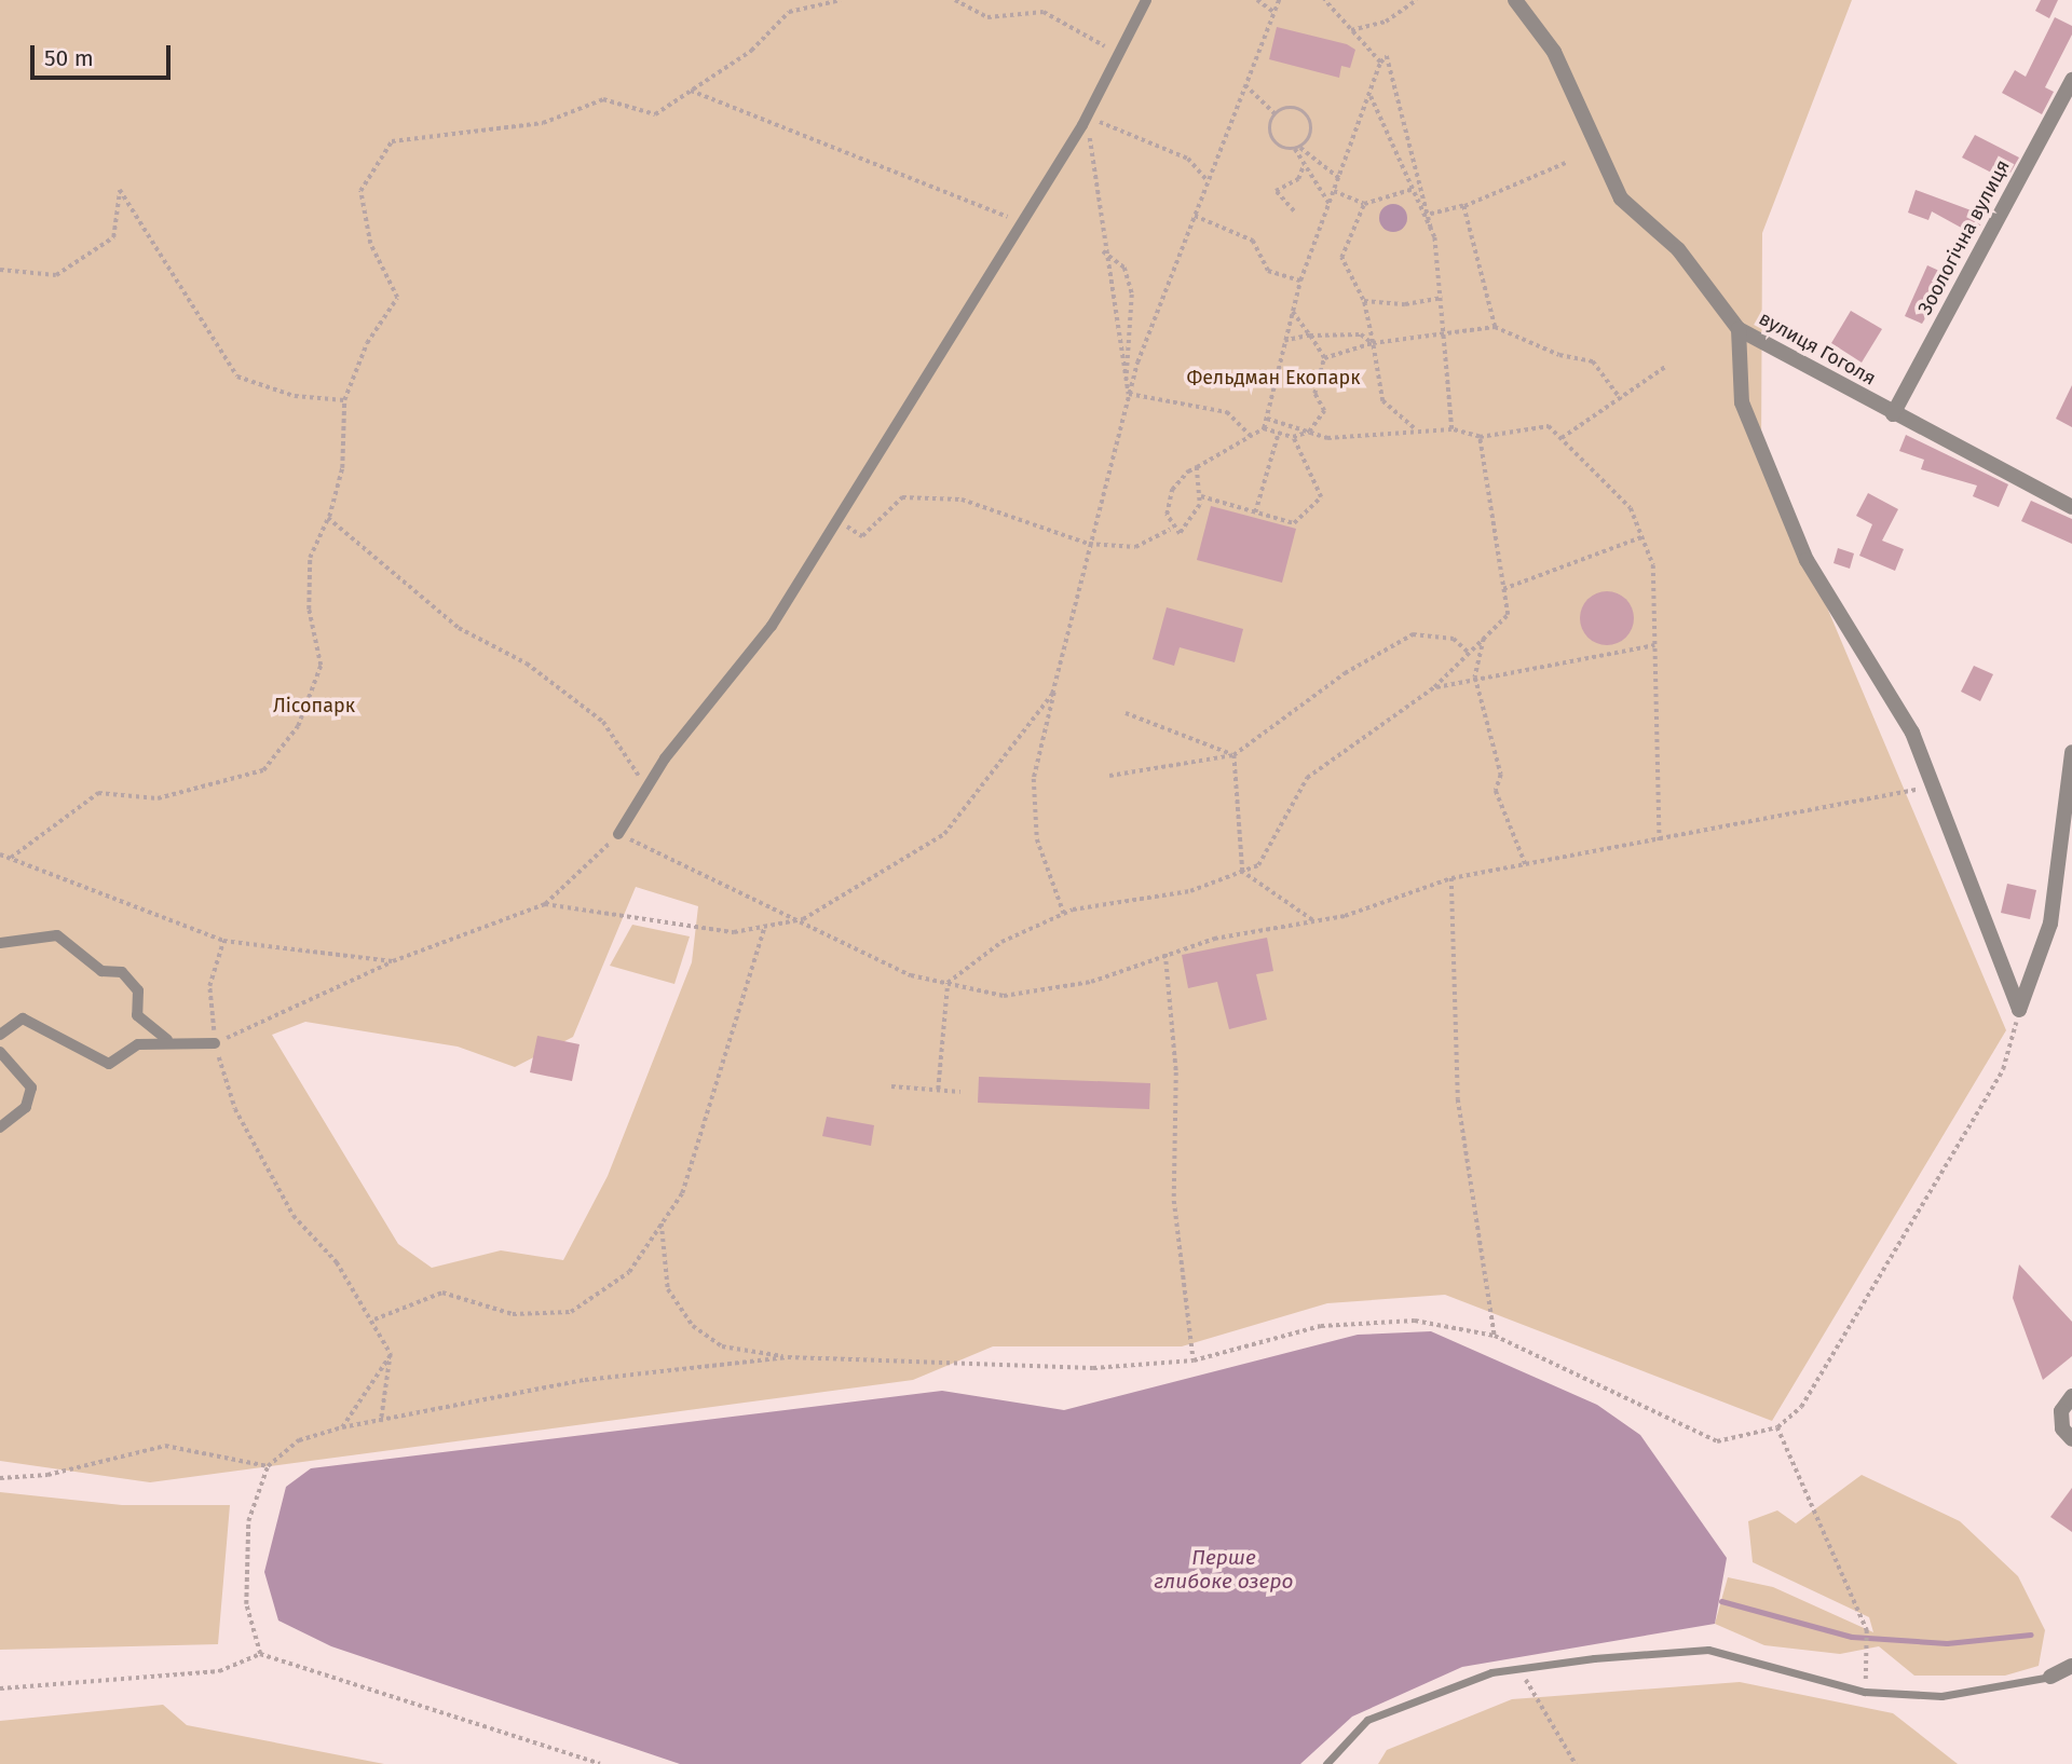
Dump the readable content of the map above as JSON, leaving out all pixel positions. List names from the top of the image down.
{
  "streets": {
    "street": ["Зоологічна вулиця", "вулиця Гоголя"]
  },
  "crossings": [
    ["Зоологічна вулиця", "вулиця Гоголя"]
  ],
  "water": ["Перше глибоке озеро"],
  "parks": ["Фельдман Екопарк", "Лісопарк"],
  "scale_bar": "50 m"
}
